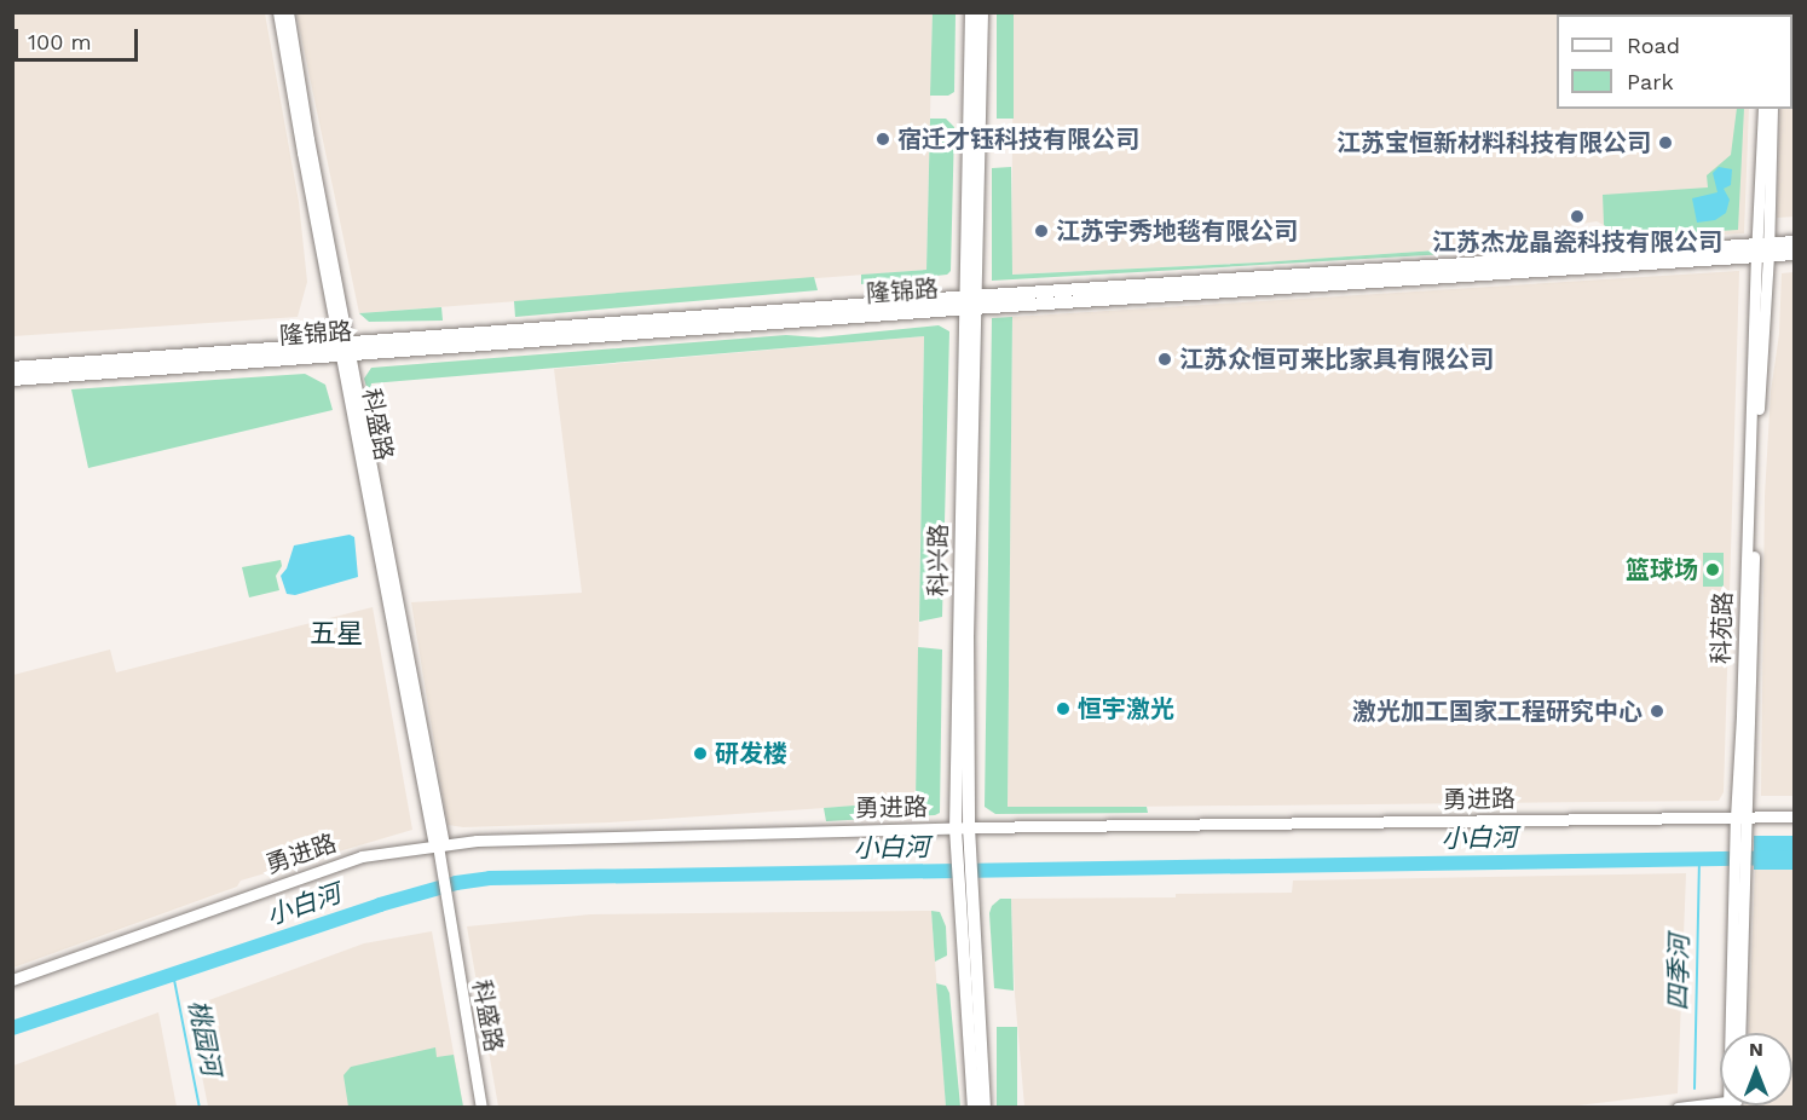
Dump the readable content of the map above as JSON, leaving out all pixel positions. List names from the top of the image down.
{
  "streets": {
    "main road": ["隆锦路", "科兴路"],
    "street": ["科盛路", "科苑路", "勇进路"]
  },
  "crossings": [
    ["隆锦路", "科盛路"],
    ["隆锦路", "科兴路"],
    ["隆锦路", "科苑路"],
    ["科盛路", "勇进路"],
    ["科兴路", "勇进路"],
    ["科苑路", "勇进路"]
  ],
  "districts": ["五星"],
  "water": ["小白河", "四季河", "桃园河"],
  "places": [
    "宿迁才钰科技有限公司",
    "江苏宝恒新材料科技有限公司",
    "江苏杰龙晶瓷科技有限公司",
    "江苏宇秀地毯有限公司",
    "江苏众恒可来比家具有限公司",
    "篮球场",
    "恒宇激光",
    "激光加工国家工程研究中心",
    "研发楼"
  ],
  "legend": ["Road", "Park"],
  "scale_bar": "100 m",
  "north": "top"
}
